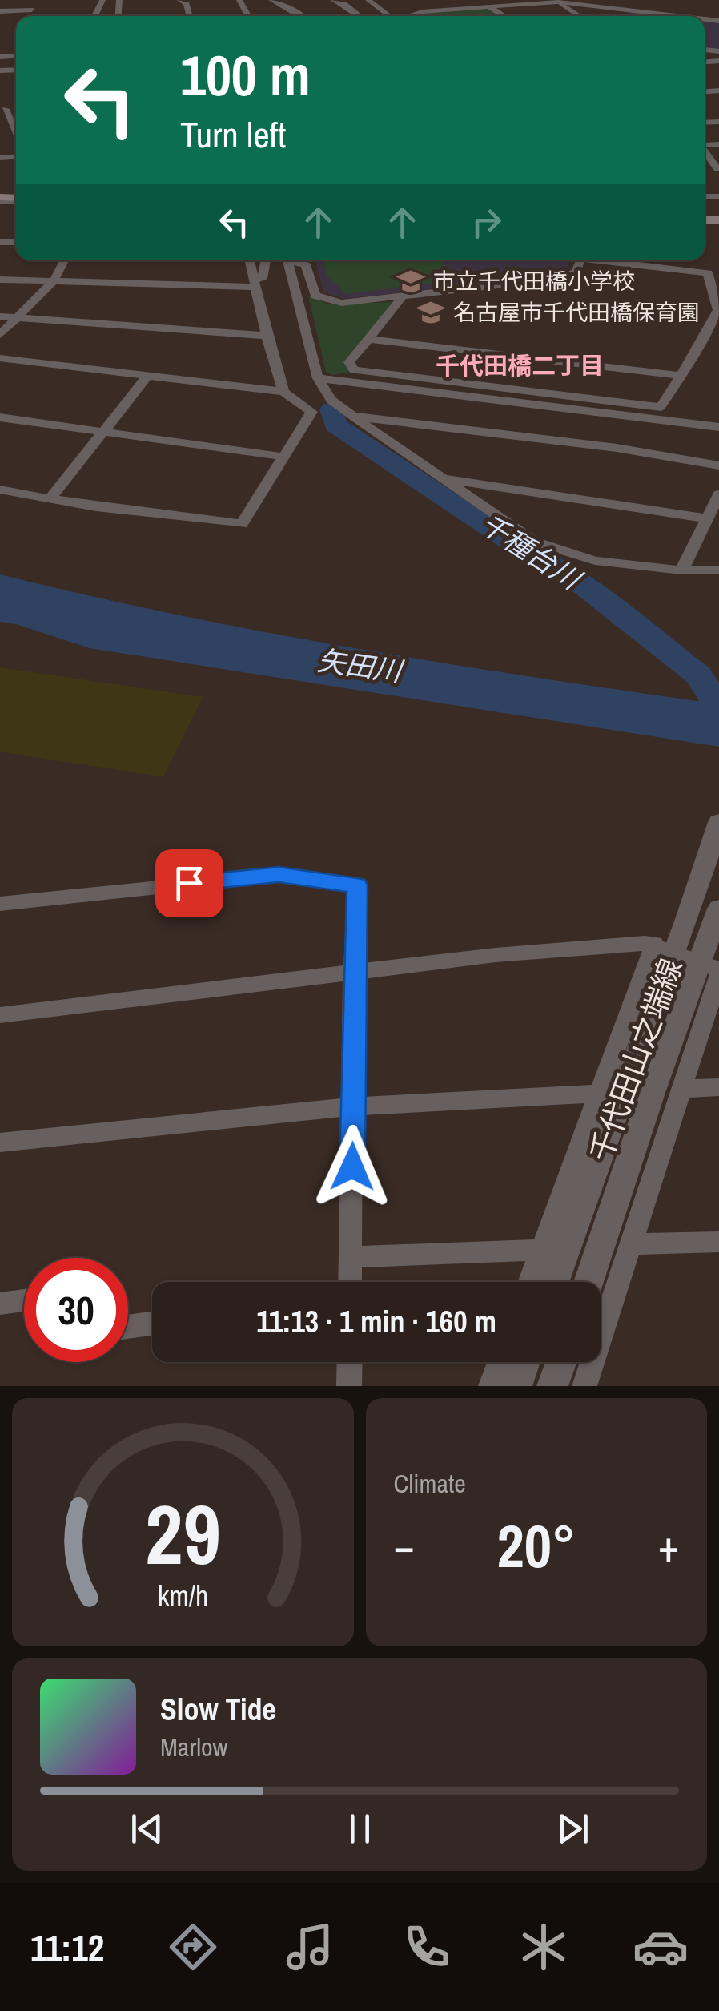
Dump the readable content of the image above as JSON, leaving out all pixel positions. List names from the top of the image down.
{
  "streets": {
    "street": ["千代田山之端線"]
  },
  "districts": ["千代田橋二丁目"],
  "water": ["千種台川", "矢田川"],
  "places": {
    "school or university": ["市立千代田橋小学校", "名古屋市千代田橋保育園"]
  },
  "page": {
    "turn": ["100 m", "Turn left"],
    "limit": "30",
    "trip": "11:13 · 1 min · 160 m",
    "tile": "Climate",
    "heat": ["−", "20°", "+"],
    "song": ["Slow Tide", "Marlow"],
    "tabs": "11:12",
    "gauge": ["29", "km/h"]
  }
}
